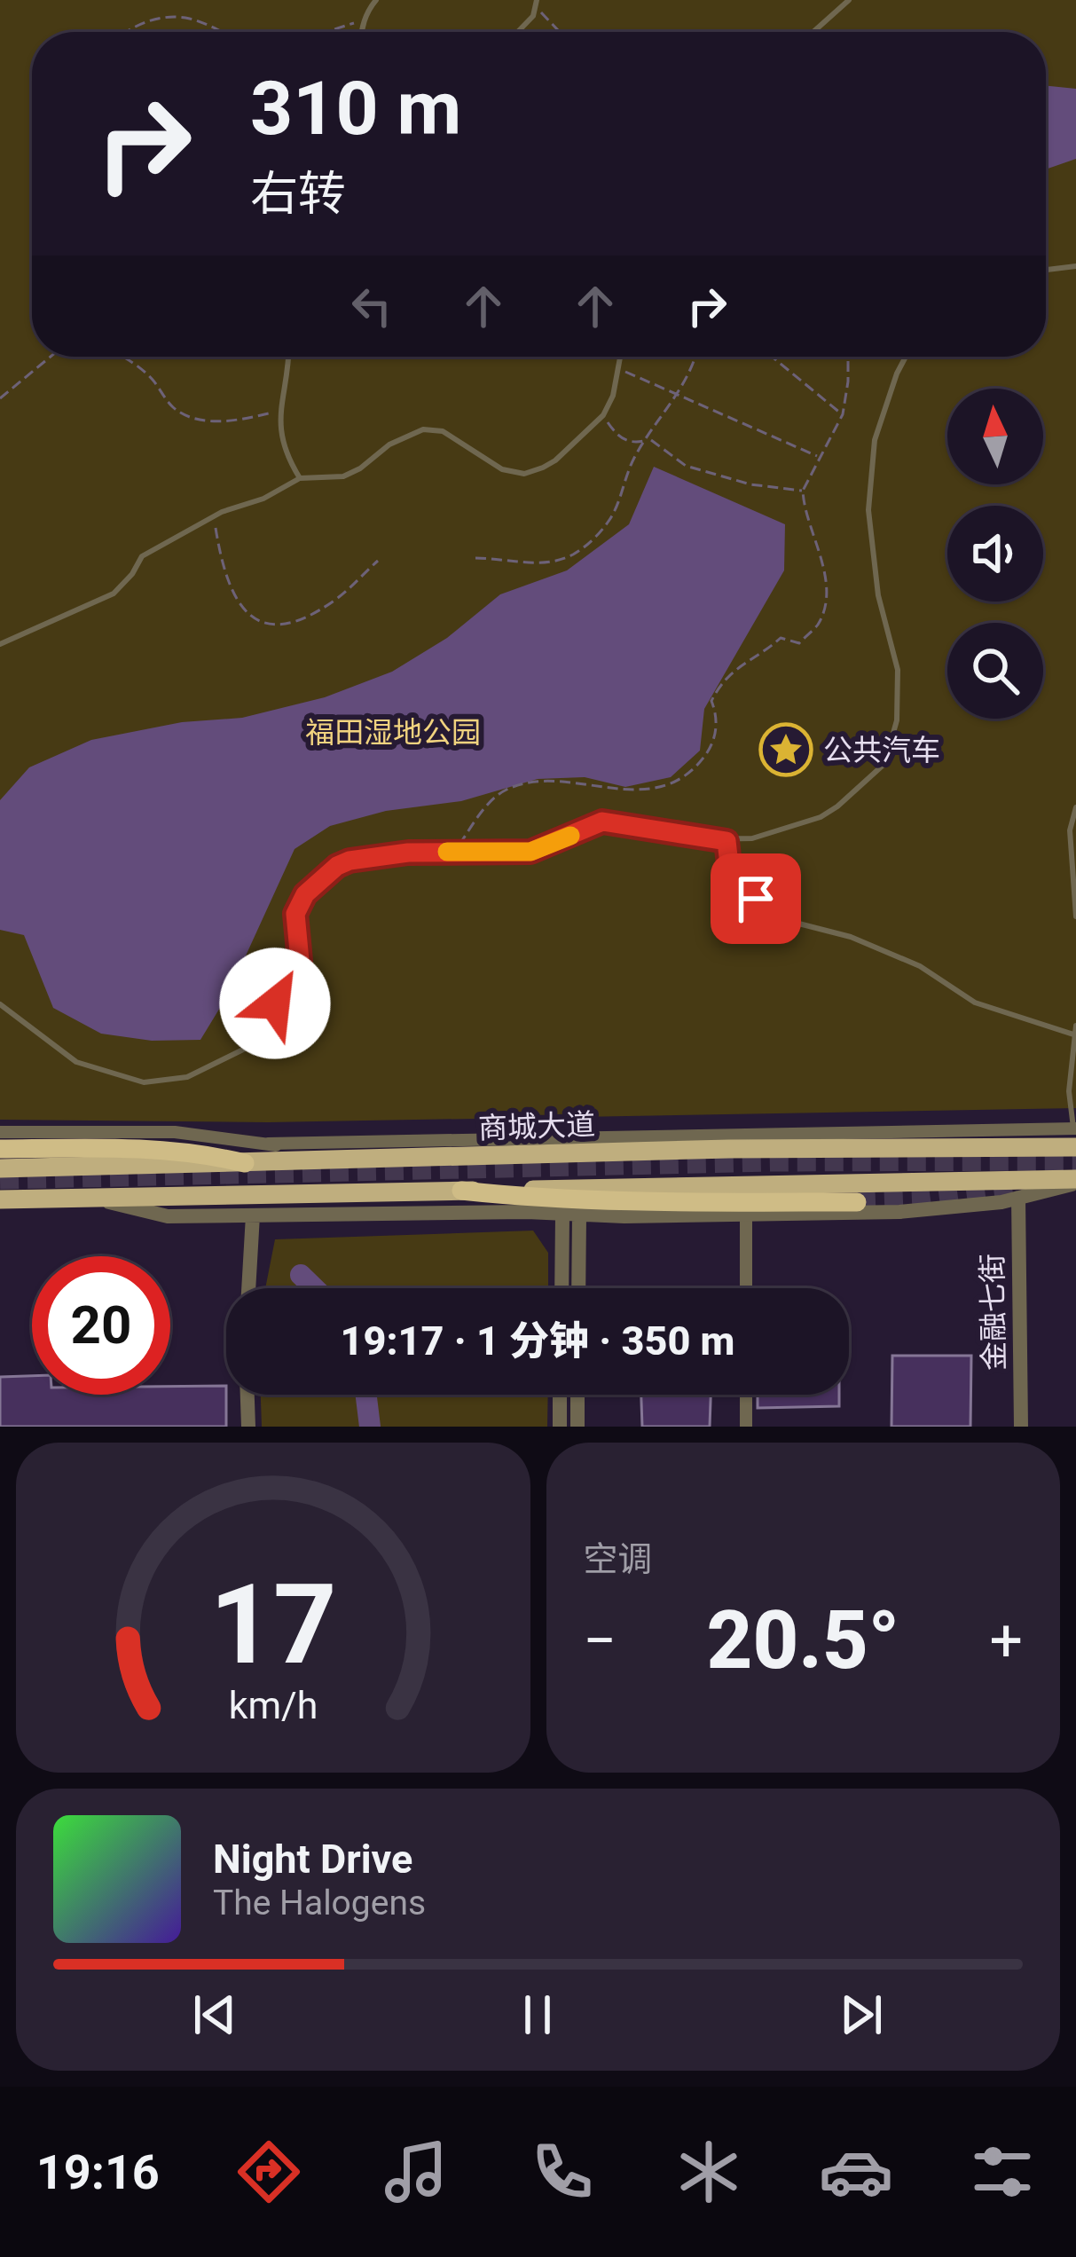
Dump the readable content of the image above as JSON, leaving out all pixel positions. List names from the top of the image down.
{
  "streets": {
    "main road": ["商城大道"],
    "street": ["金融七街"]
  },
  "parks": ["福田湿地公园"],
  "places": {
    "place": ["公共汽车"]
  },
  "north": "top",
  "page": {
    "turn": ["310 m", "右转"],
    "limit": "20",
    "trip": "19:17 · 1 分钟 · 350 m",
    "tile": "空调",
    "heat": ["−", "20.5°", "+"],
    "song": ["Night Drive", "The Halogens"],
    "tabs": "19:16",
    "gauge": ["17", "km/h"]
  }
}
